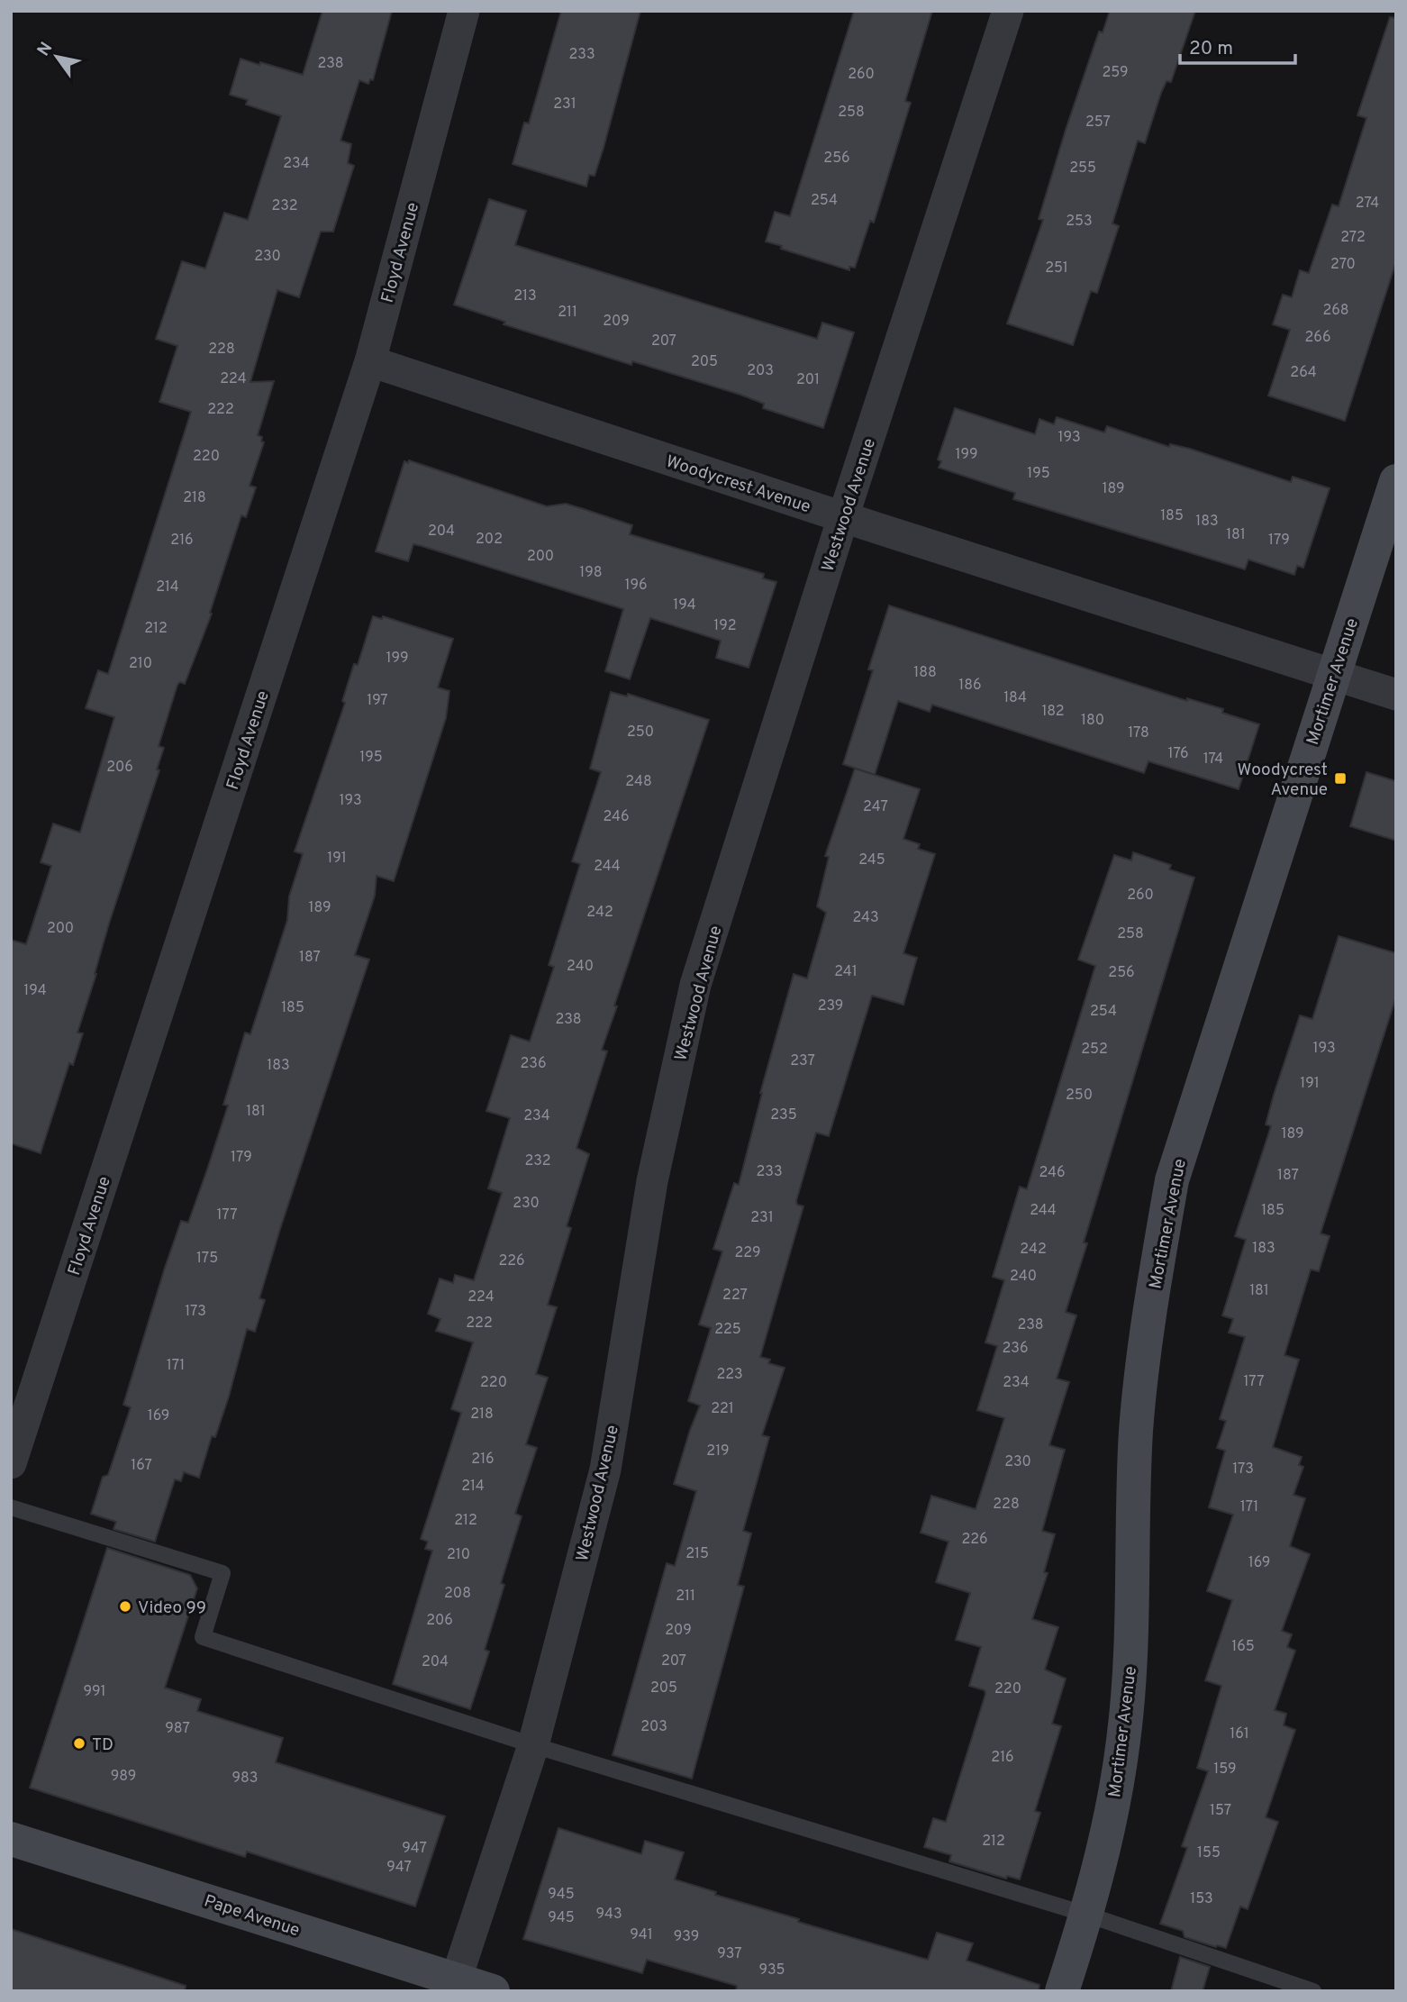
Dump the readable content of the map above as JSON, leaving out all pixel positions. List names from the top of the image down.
{
  "streets": {
    "street": [
      "Floyd Avenue",
      "Woodycrest Avenue",
      "Westwood Avenue",
      "Mortimer Avenue",
      "Pape Avenue"
    ]
  },
  "crossings": [
    ["Floyd Avenue", "Woodycrest Avenue"],
    ["Woodycrest Avenue", "Westwood Avenue"],
    ["Woodycrest Avenue", "Mortimer Avenue"],
    ["Westwood Avenue", "Pape Avenue"]
  ],
  "places": {
    "transit": ["Woodycrest Avenue"],
    "other": ["Video 99", "TD"]
  },
  "house_numbers": [
    "233",
    "238",
    "259",
    "260",
    "231",
    "258",
    "257",
    "256",
    "234",
    "255",
    "254",
    "274",
    "232",
    "253",
    "272",
    "230",
    "270",
    "251",
    "213",
    "268",
    "211",
    "209",
    "266",
    "207",
    "228",
    "205",
    "203",
    "264",
    "224",
    "201",
    "222",
    "193",
    "199",
    "220",
    "195",
    "189",
    "218",
    "185",
    "183",
    "204",
    "181",
    "202",
    "216",
    "179",
    "200",
    "198",
    "196",
    "214",
    "194",
    "192",
    "212",
    "199",
    "210",
    "188",
    "186",
    "184",
    "197",
    "182",
    "180",
    "250",
    "178",
    "176",
    "195",
    "174",
    "206",
    "248",
    "193",
    "247",
    "246",
    "191",
    "245",
    "244",
    "260",
    "189",
    "242",
    "243",
    "200",
    "258",
    "187",
    "240",
    "241",
    "256",
    "194",
    "239",
    "185",
    "254",
    "238",
    "193",
    "252",
    "237",
    "236",
    "183",
    "191",
    "250",
    "181",
    "235",
    "234",
    "189",
    "179",
    "232",
    "233",
    "246",
    "187",
    "230",
    "244",
    "185",
    "177",
    "231",
    "183",
    "242",
    "229",
    "175",
    "226",
    "240",
    "181",
    "227",
    "224",
    "173",
    "222",
    "238",
    "225",
    "236",
    "171",
    "223",
    "177",
    "220",
    "234",
    "221",
    "218",
    "169",
    "219",
    "216",
    "230",
    "167",
    "173",
    "214",
    "228",
    "171",
    "212",
    "226",
    "215",
    "210",
    "169",
    "208",
    "211",
    "206",
    "209",
    "165",
    "207",
    "204",
    "205",
    "220",
    "991",
    "203",
    "987",
    "161",
    "216",
    "159",
    "989",
    "983",
    "157",
    "212",
    "947",
    "155",
    "947",
    "945",
    "153",
    "943",
    "945",
    "941",
    "939",
    "937",
    "935"
  ],
  "scale_bar": "20 m",
  "north": "top left"
}
